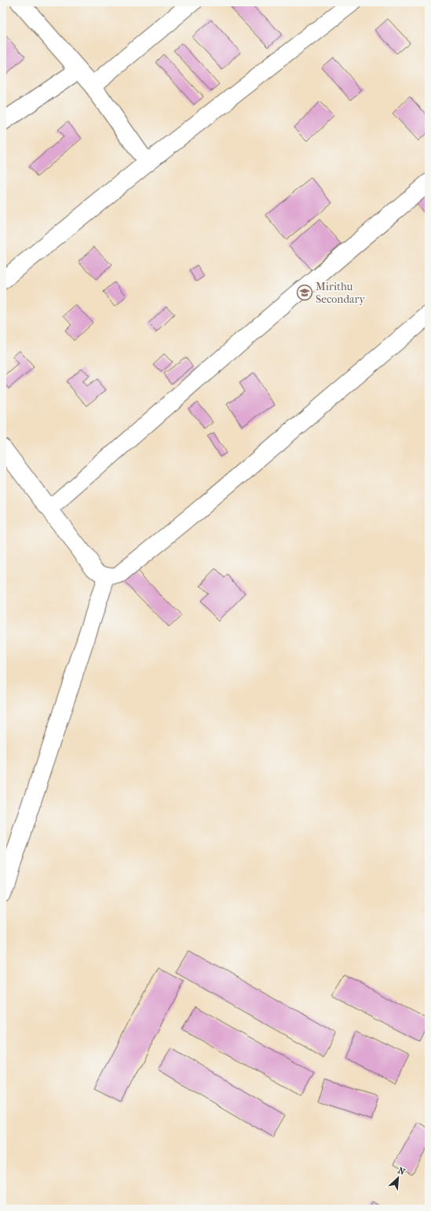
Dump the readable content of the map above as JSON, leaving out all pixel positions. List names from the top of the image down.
{
  "places": {
    "school or university": ["Mirithu Secondary"]
  },
  "north": "top right"
}
